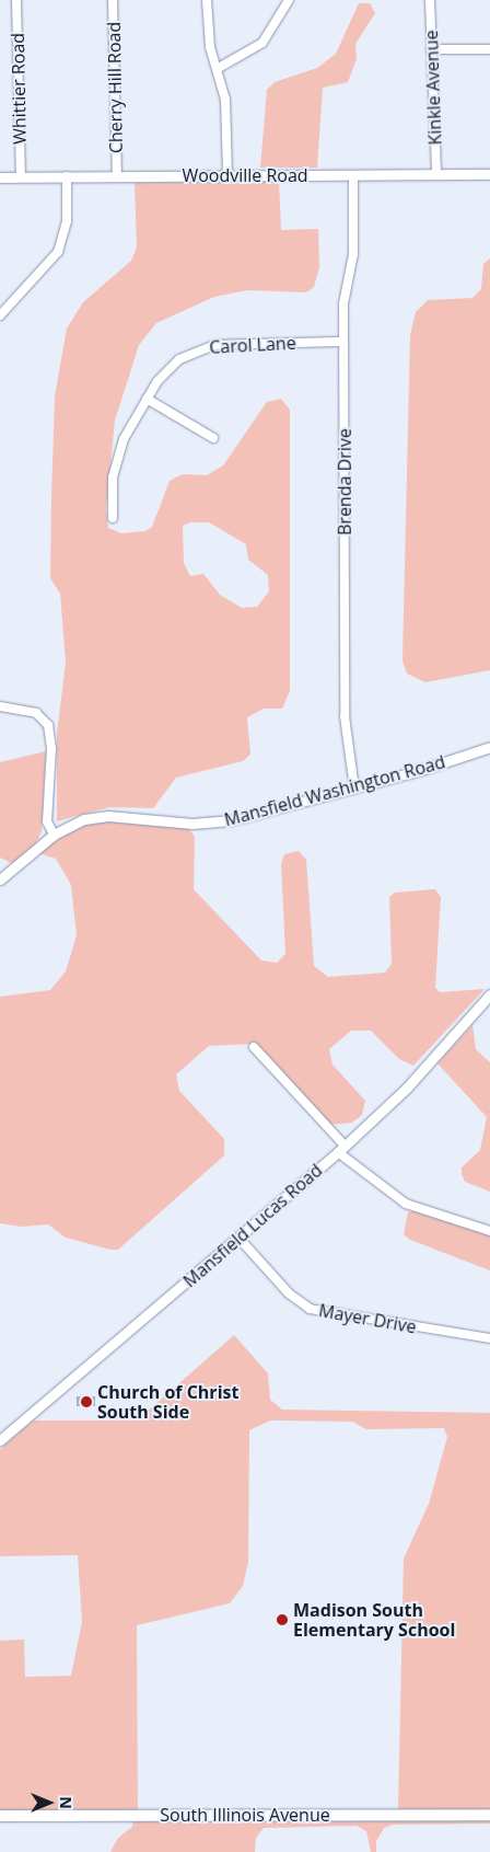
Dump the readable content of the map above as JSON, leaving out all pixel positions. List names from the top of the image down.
{
  "streets": {
    "main road": ["South Illinois Avenue"],
    "street": [
      "Cherry Hill Road",
      "Kinkle Avenue",
      "Whittier Road",
      "Woodville Road",
      "Carol Lane",
      "Brenda Drive",
      "Mansfield Washington Road",
      "Mansfield Lucas Road",
      "Mayer Drive"
    ]
  },
  "crossings": [
    ["Cherry Hill Road", "Woodville Road"],
    ["Kinkle Avenue", "Woodville Road"],
    ["Whittier Road", "Woodville Road"],
    ["Woodville Road", "Brenda Drive"],
    ["Carol Lane", "Brenda Drive"],
    ["Brenda Drive", "Mansfield Washington Road"],
    ["Mansfield Lucas Road", "Mayer Drive"]
  ],
  "places": ["Church of Christ South Side", "Madison South Elementary School"],
  "north": "right"
}
